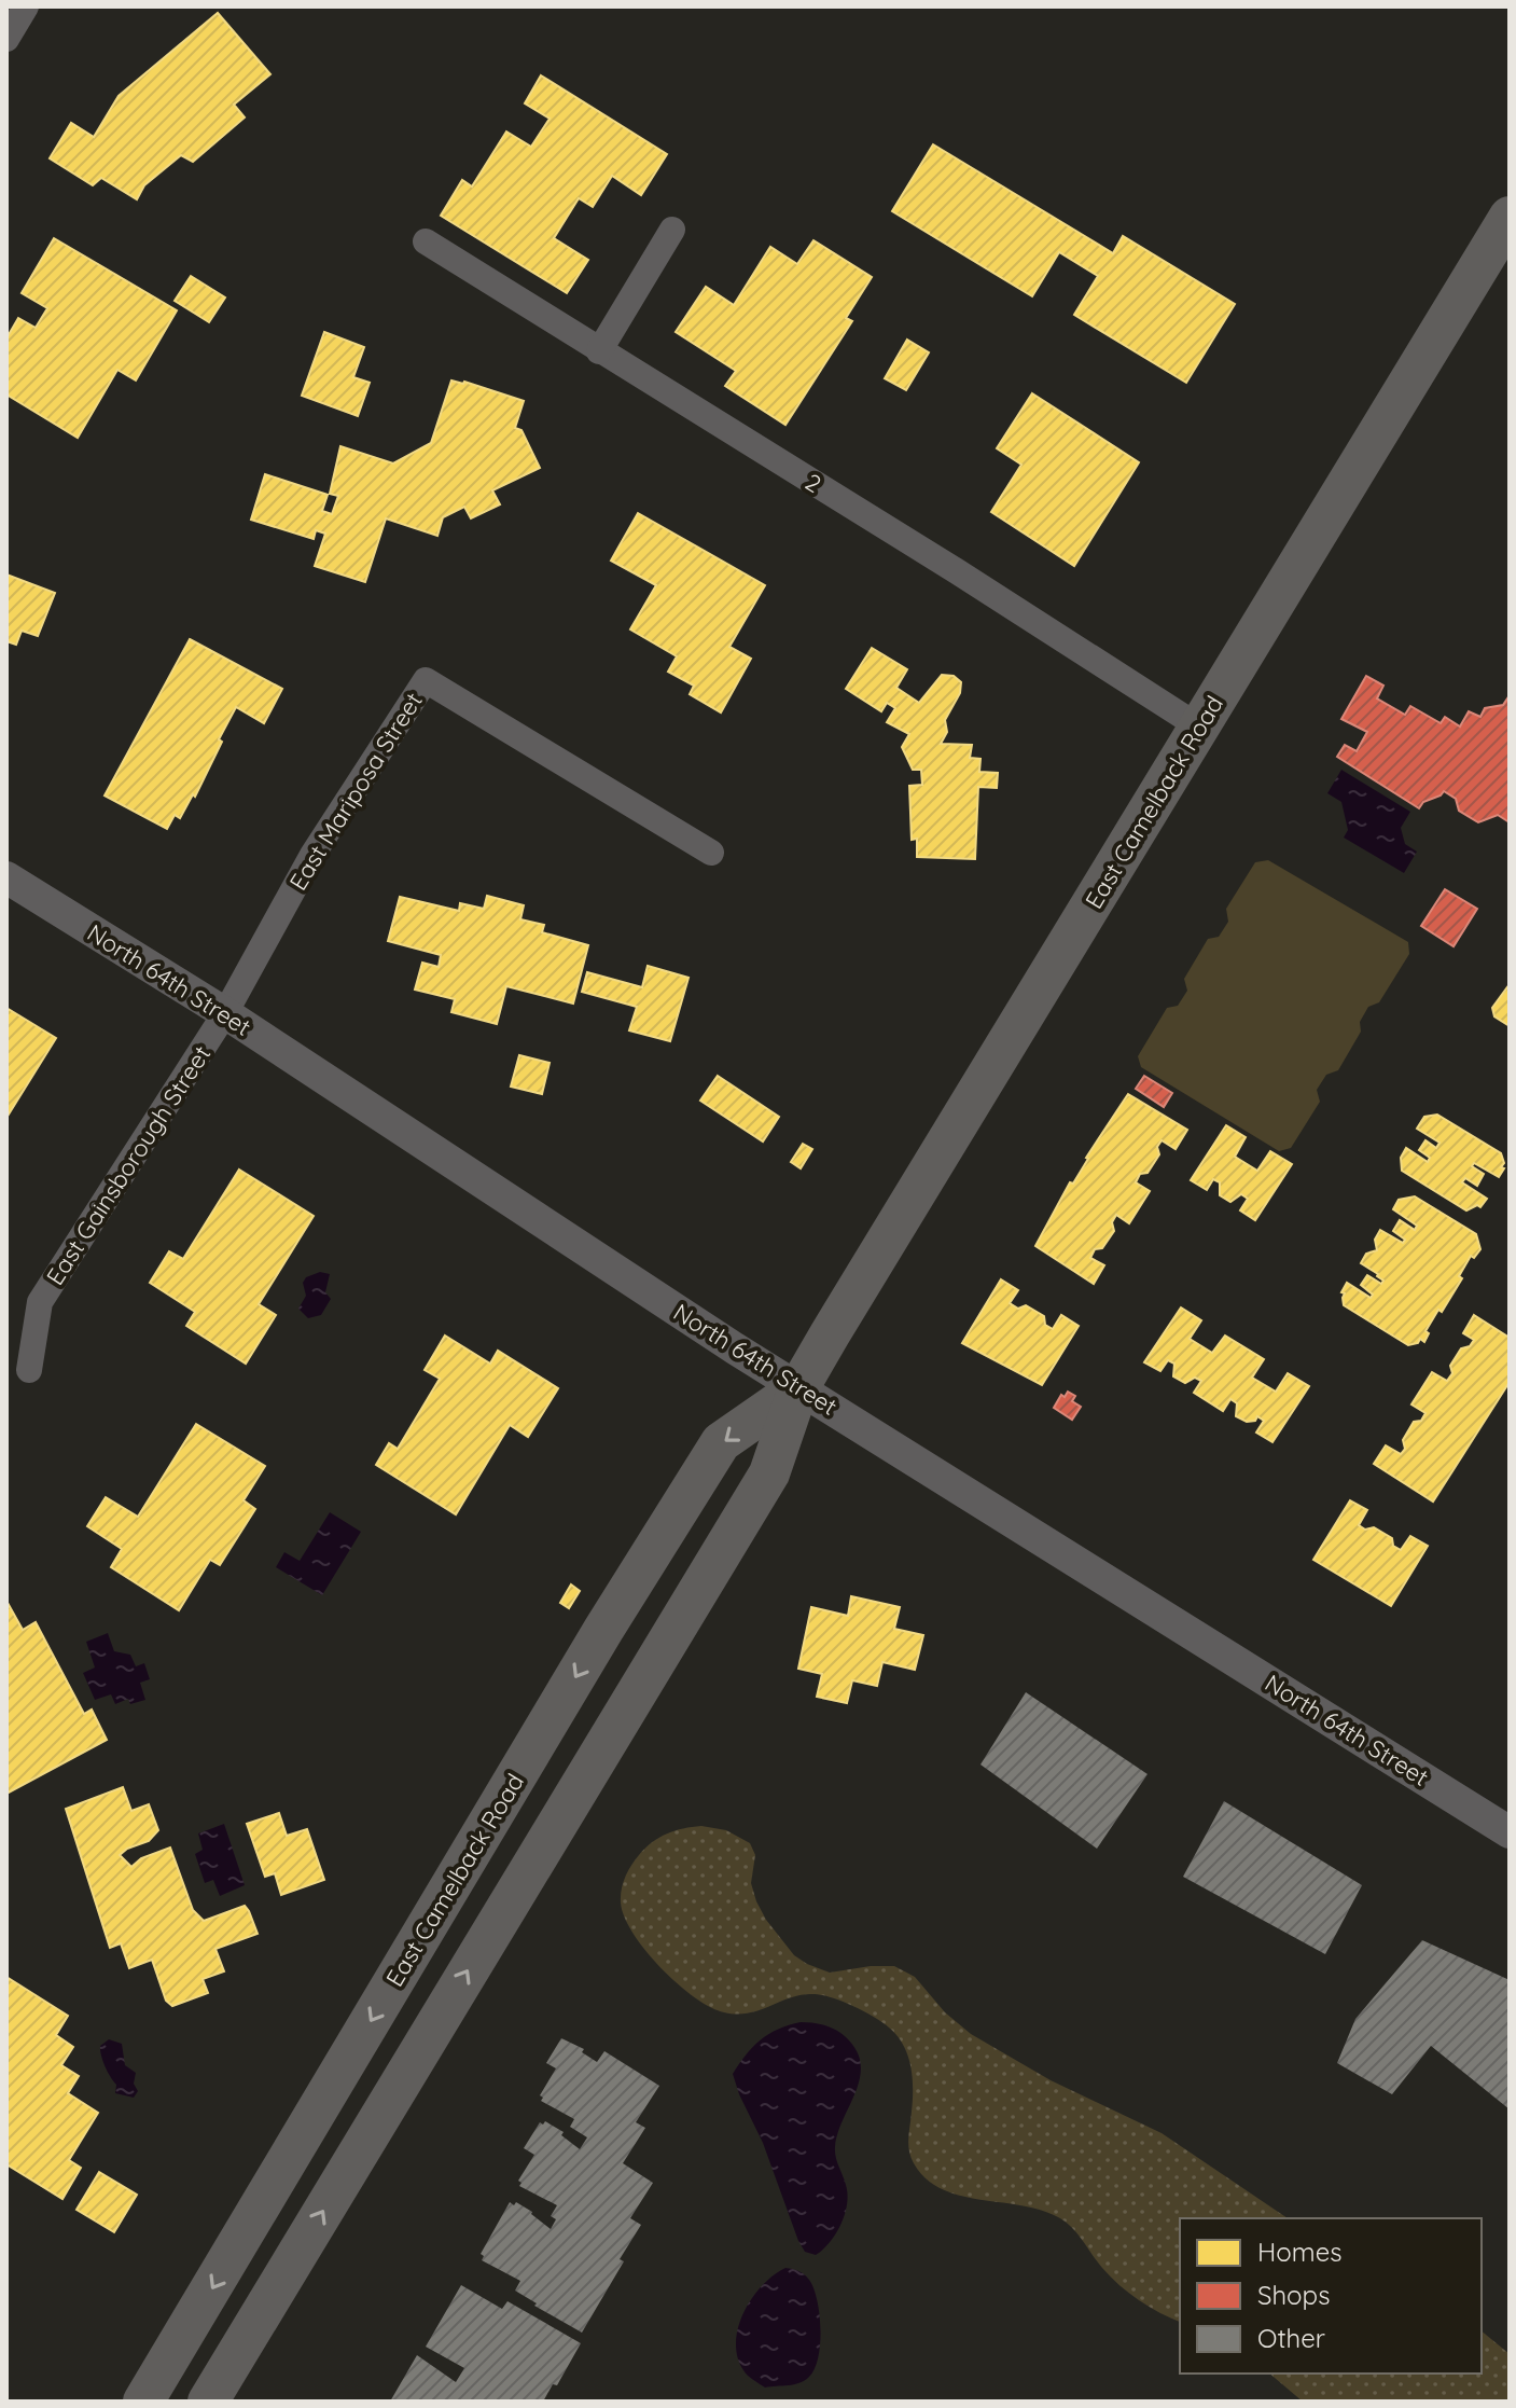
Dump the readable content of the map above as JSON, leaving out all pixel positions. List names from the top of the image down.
{
  "streets": {
    "main road": ["East Camelback Road"],
    "street": [
      "2",
      "East Mariposa Street",
      "North 64th Street",
      "East Gainsborough Street"
    ]
  },
  "crossings": [
    ["2", "East Camelback Road"],
    ["East Mariposa Street", "North 64th Street"],
    ["East Mariposa Street", "East Gainsborough Street"],
    ["East Camelback Road", "North 64th Street"],
    ["North 64th Street", "East Gainsborough Street"]
  ],
  "legend": ["Homes", "Shops", "Other"]
}
